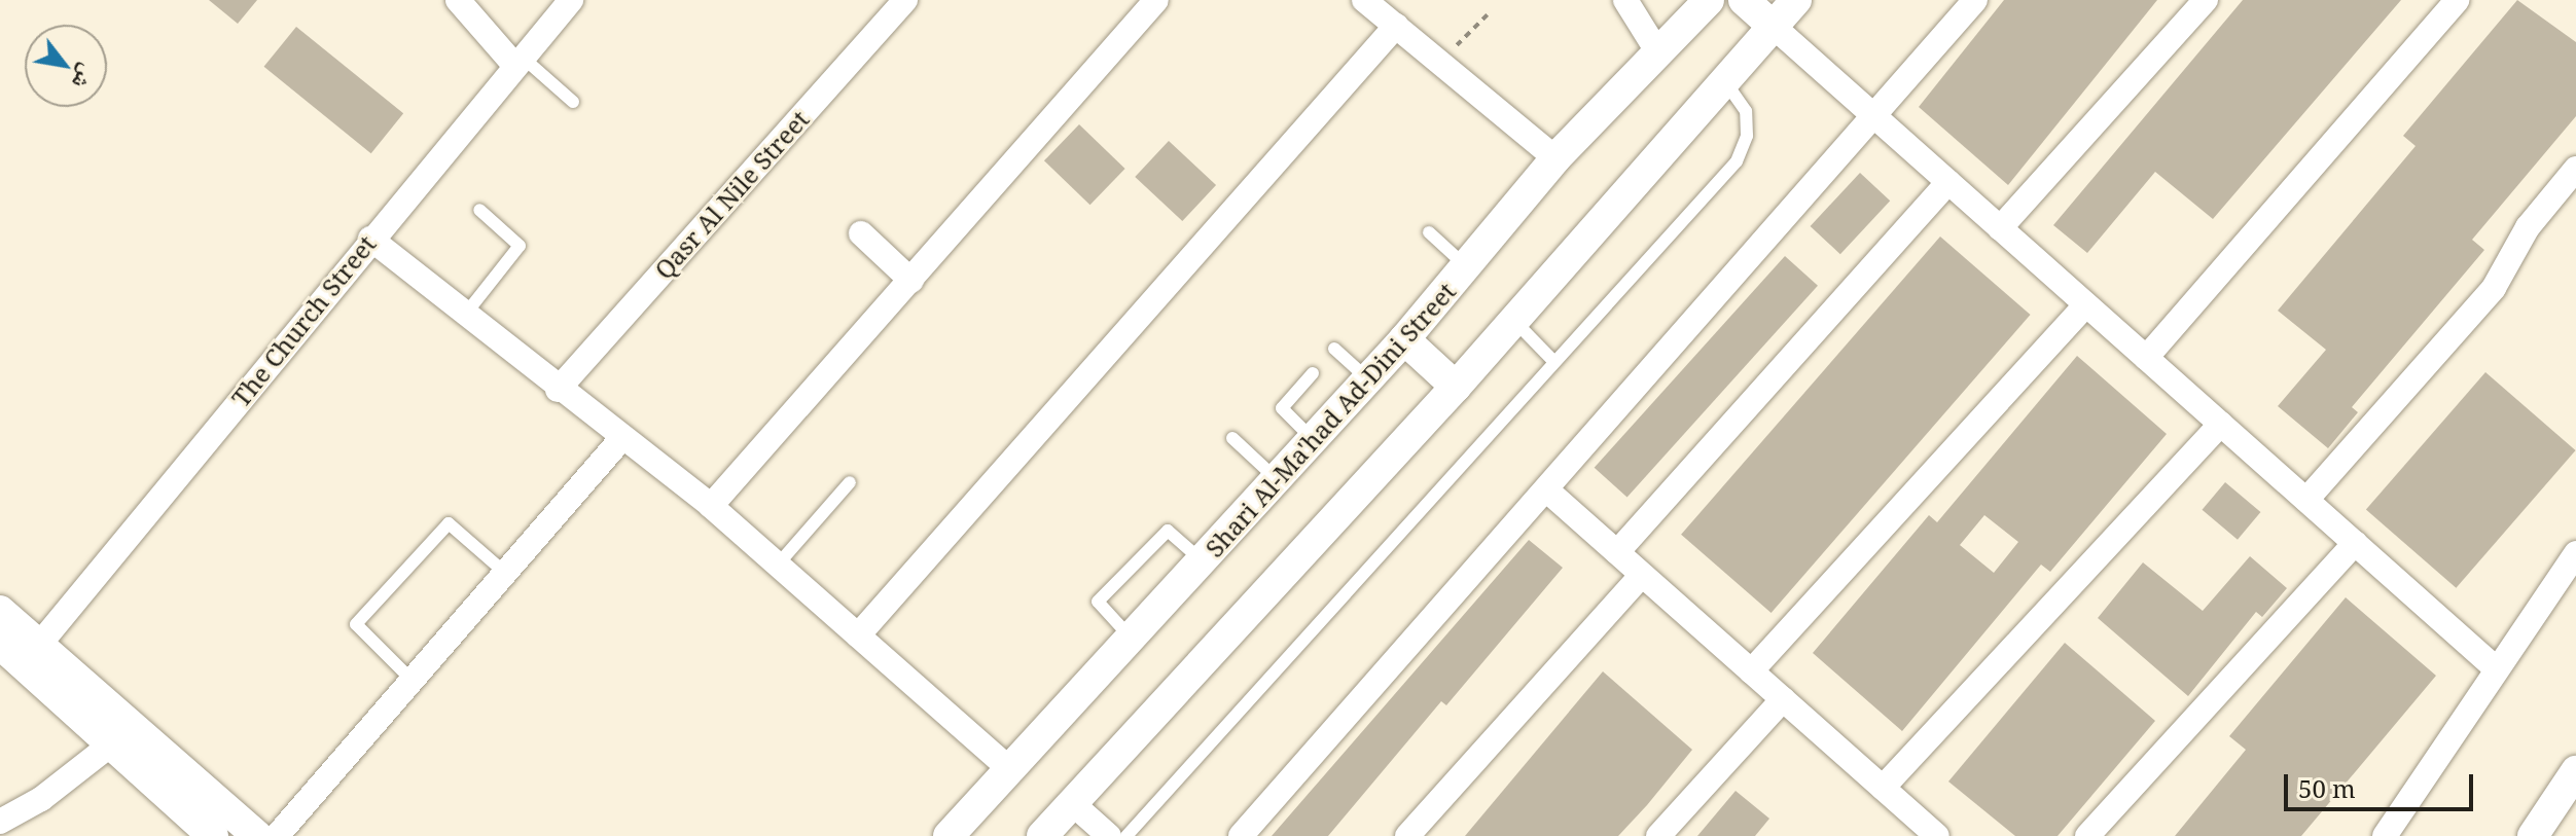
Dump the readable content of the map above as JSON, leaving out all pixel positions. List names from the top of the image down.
{
  "streets": {
    "street": ["Qasr Al Nile Street", "The Church Street", "Shari Al-Ma'had Ad-Dini Street"]
  },
  "scale_bar": "50 m",
  "north": "bottom right"
}
